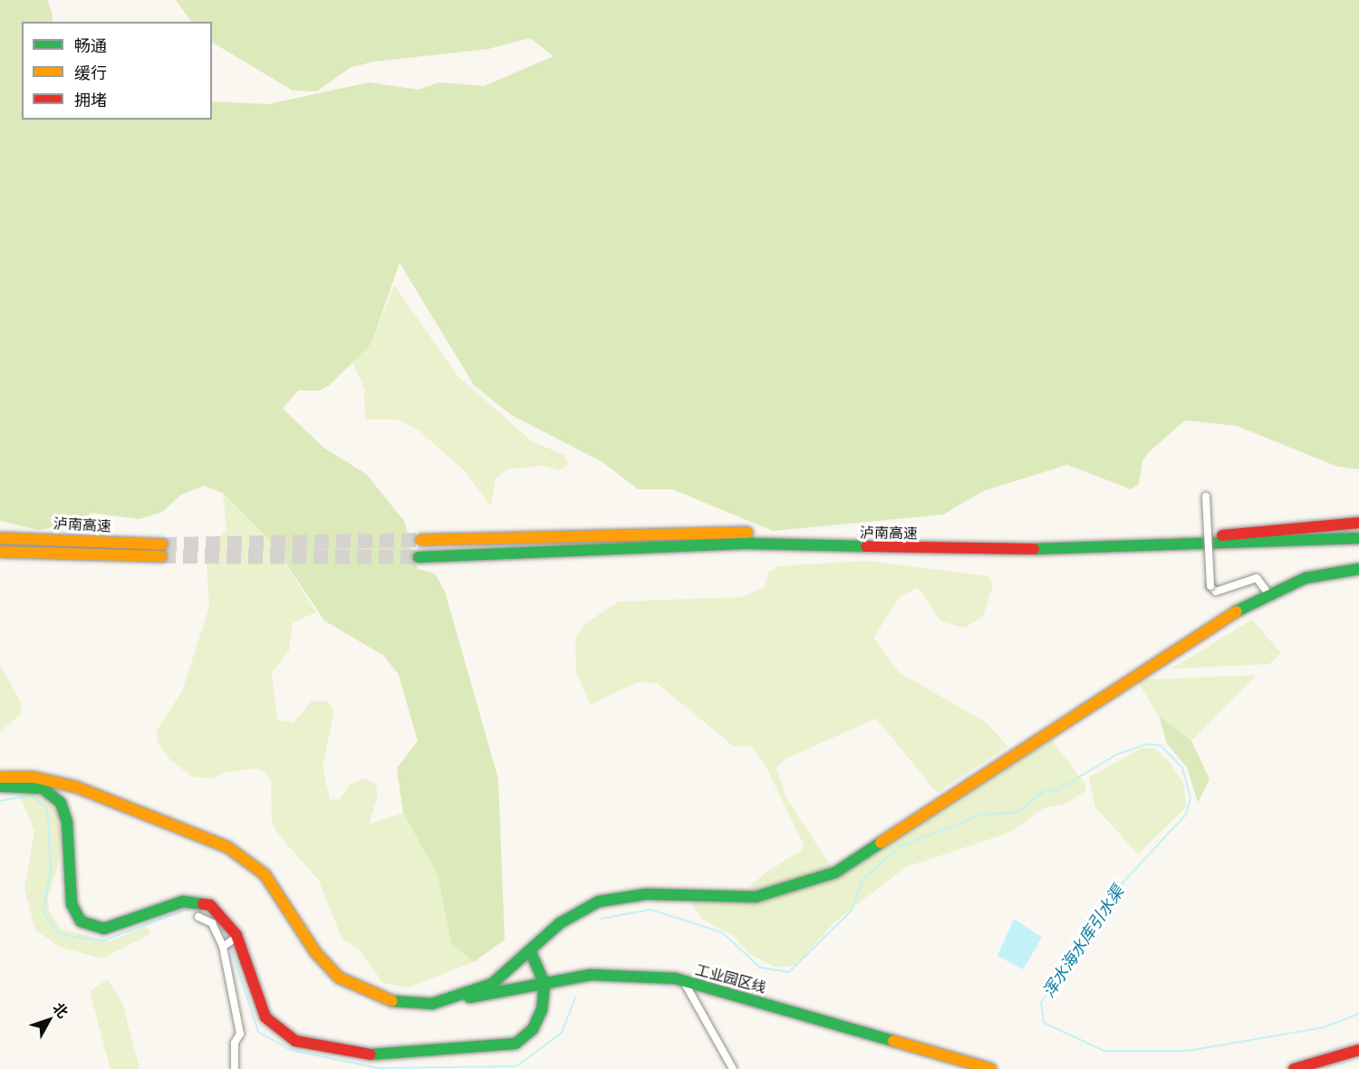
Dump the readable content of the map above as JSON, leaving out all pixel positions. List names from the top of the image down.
{
  "streets": {
    "main road": ["泸南高速", "工业园区线"]
  },
  "water": ["浑水海水库引水渠"],
  "legend": ["畅通", "缓行", "拥堵"],
  "north": "top right"
}
